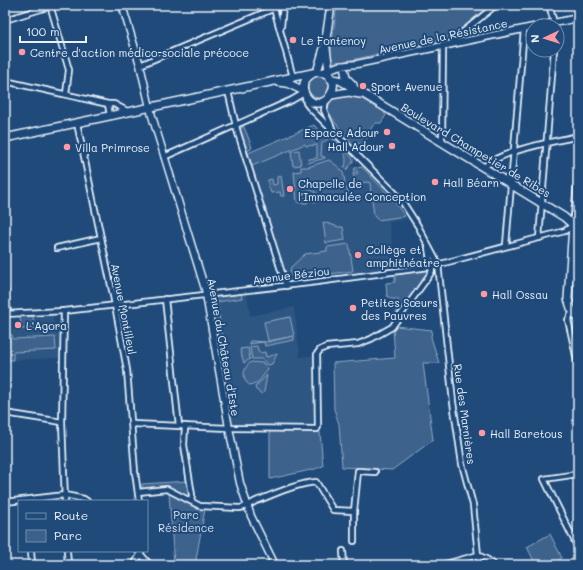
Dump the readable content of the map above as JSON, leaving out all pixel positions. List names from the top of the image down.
{
  "streets": {
    "main road": ["Boulevard Champetier de Ribes"],
    "street": [
      "Avenue de la Résistance",
      "Avenue Béziou",
      "Avenue Montilleul",
      "Avenue du Château d'Este",
      "Rue des Marnières"
    ]
  },
  "crossings": [
    ["Avenue de la Résistance", "Boulevard Champetier de Ribes"],
    ["Boulevard Champetier de Ribes", "Avenue Béziou"],
    ["Avenue Béziou", "Avenue Montilleul"],
    ["Avenue Béziou", "Avenue du Château d'Este"],
    ["Avenue Béziou", "Rue des Marnières"]
  ],
  "parks": ["Parc Résidence"],
  "places": [
    "Le Fontenoy",
    "Centre d'action médico-sociale précoce",
    "Sport Avenue",
    "Espace Adour",
    "Hall Adour",
    "Villa Primrose",
    "Hall Béarn",
    "Chapelle de l'Immaculée Conception",
    "Collège et amphithéatre",
    "Hall Ossau",
    "Petites Sœurs des Pauvres",
    "L'Agora",
    "Hall Baretous"
  ],
  "legend": ["Route", "Parc"],
  "scale_bar": "100 m",
  "north": "left"
}
